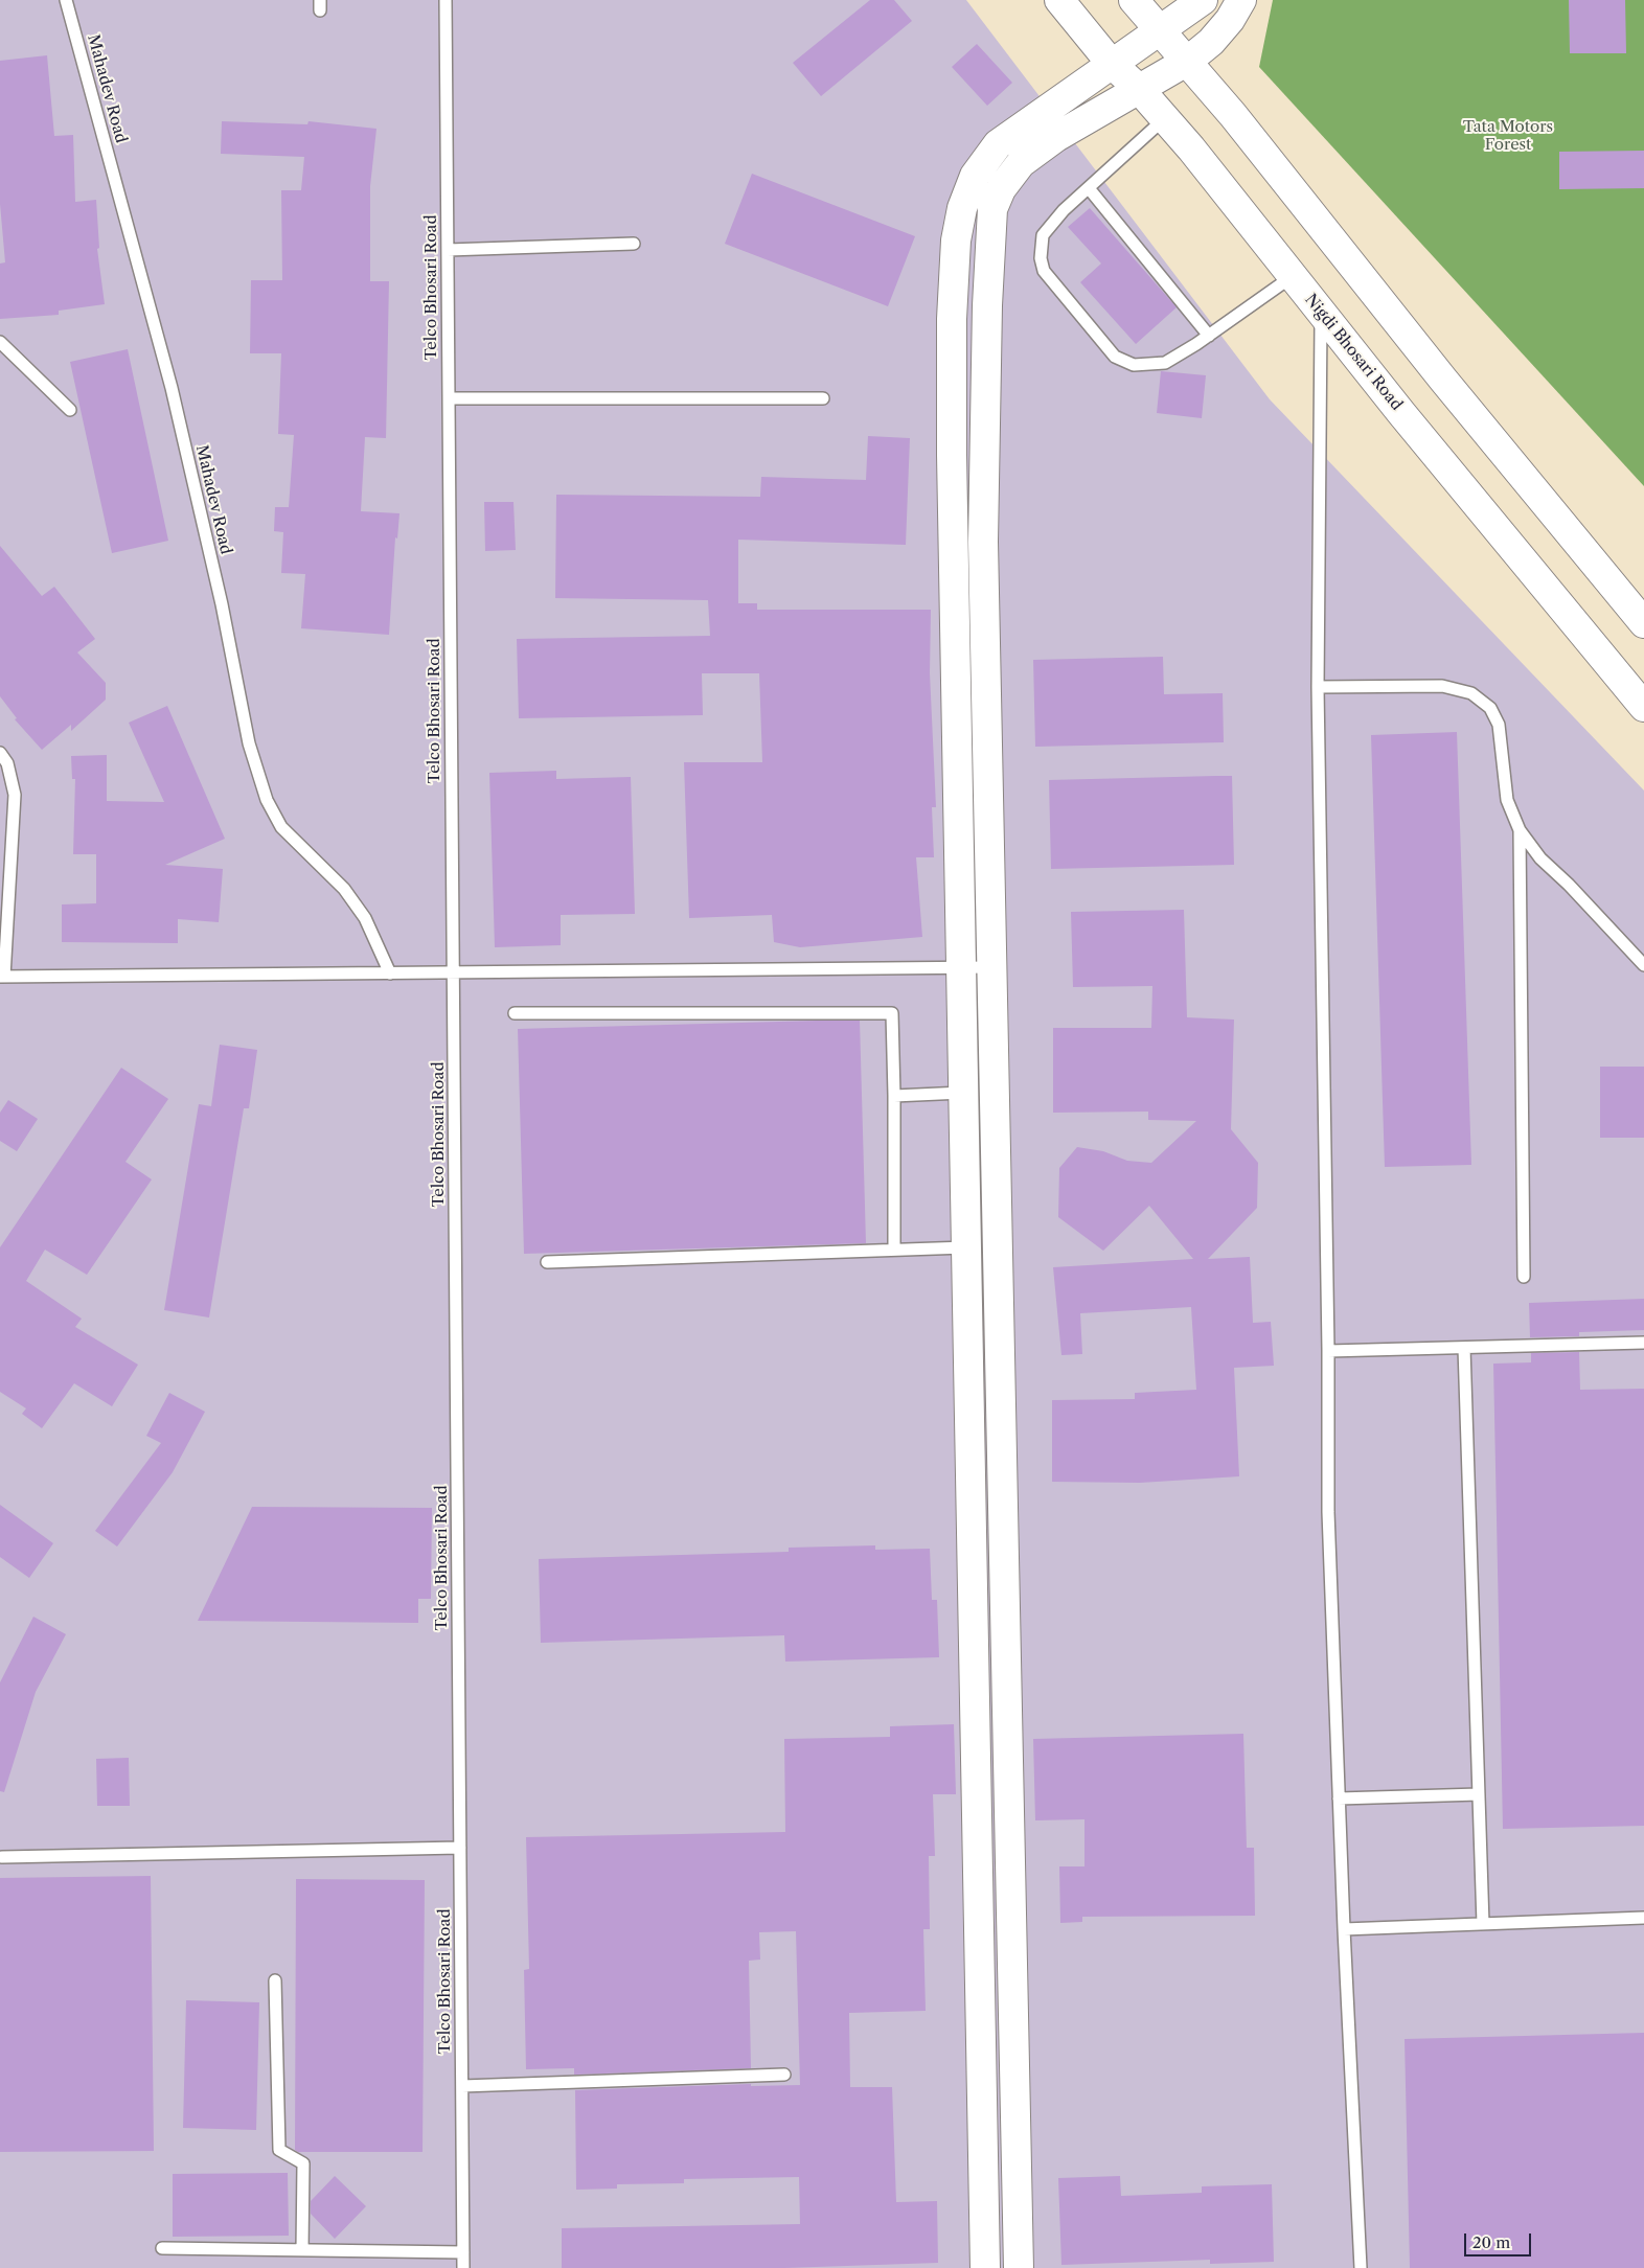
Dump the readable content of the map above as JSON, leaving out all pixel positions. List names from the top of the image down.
{
  "streets": {
    "street": ["Nigdi Bhosari Road"],
    "lane": ["Mahadev Road", "Telco Bhosari Road"]
  },
  "parks": ["Tata Motors Forest"],
  "scale_bar": "20 m"
}
